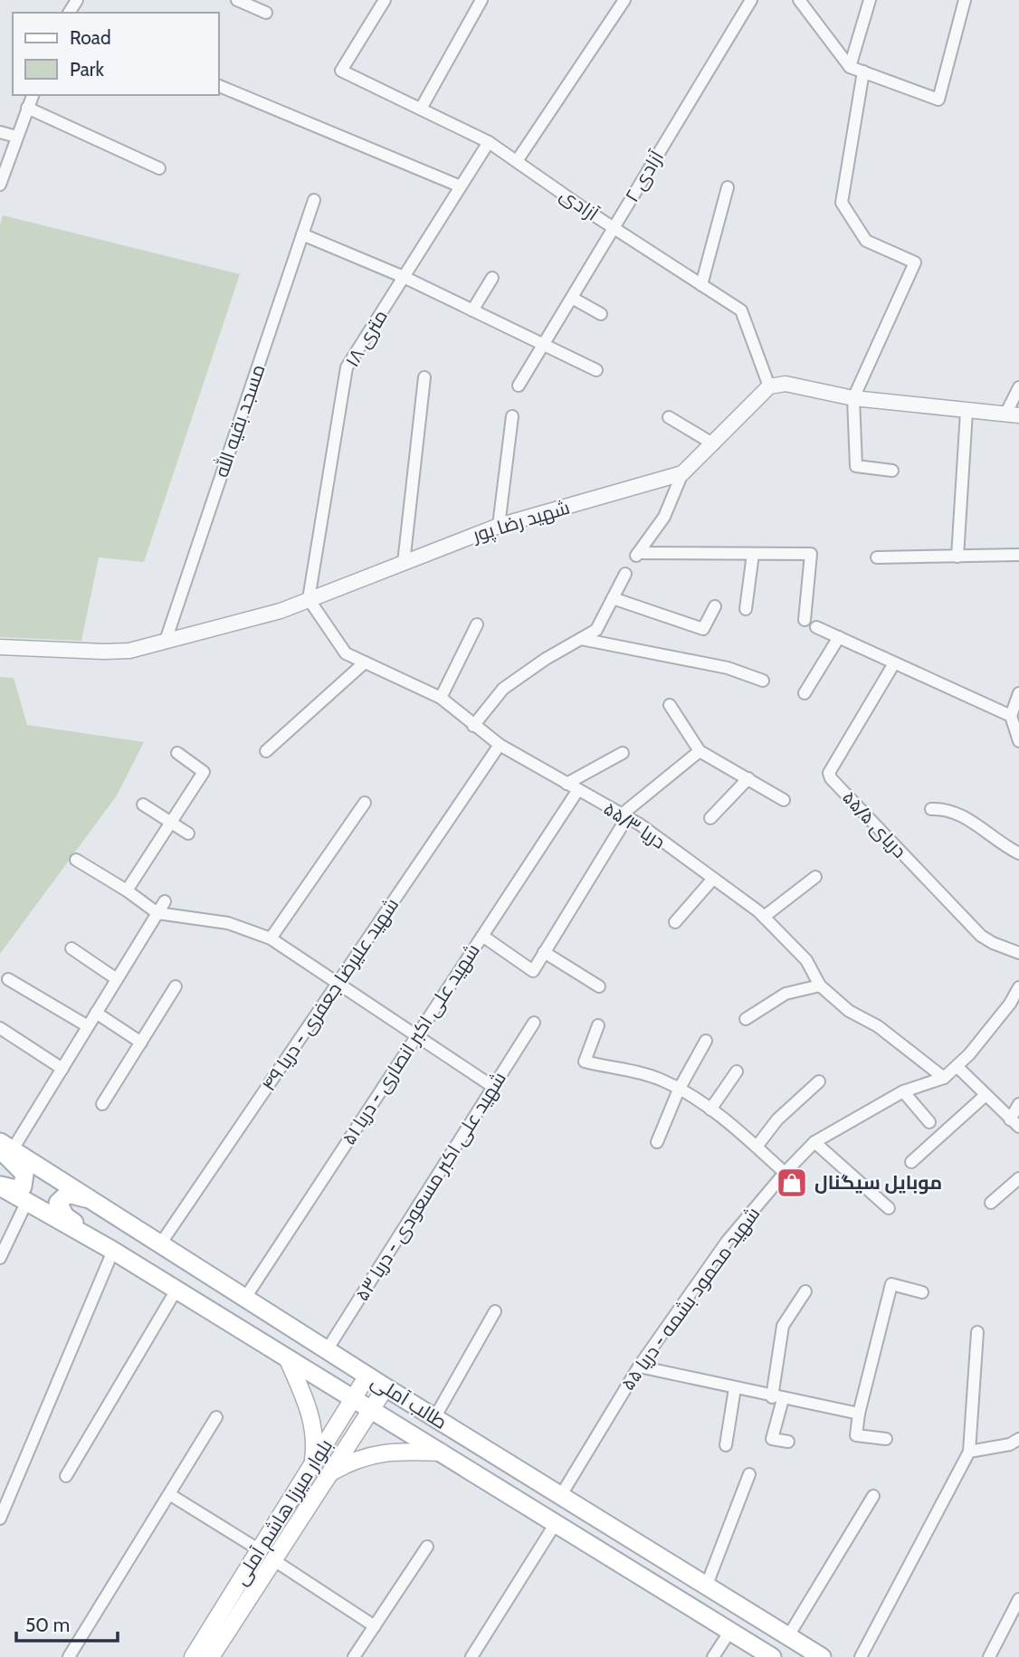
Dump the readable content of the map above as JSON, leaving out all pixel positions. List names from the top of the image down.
{
  "streets": {
    "main road": ["طالب آملی", "بلوار میرزا هاشم آملی"],
    "street": [
      "آزادی ۲",
      "آزادی",
      "۱۸ متری",
      "مسجد بقیه الله",
      "شهید رضا پور",
      "دریای ۵۵/۵",
      "دریا ۵۵/۳",
      "شهید علیرضا جعفری - دریا ۴۹",
      "شهید علی اکبر انصاری - دریا ۵۱",
      "شهید علی اکبر مسعودی - دریا ۵۳",
      "شهید محمود بشمه - دریا ۵۵"
    ]
  },
  "crossings": [
    ["آزادی ۲", "آزادی"],
    ["آزادی", "۱۸ متری"],
    ["آزادی", "شهید رضا پور"],
    ["۱۸ متری", "شهید رضا پور"],
    ["۱۸ متری", "دریا ۵۵/۳"],
    ["مسجد بقیه الله", "شهید رضا پور"],
    ["شهید رضا پور", "دریا ۵۵/۳"],
    ["دریا ۵۵/۳", "شهید علیرضا جعفری - دریا ۴۹"],
    ["دریا ۵۵/۳", "شهید علی اکبر انصاری - دریا ۵۱"],
    ["دریا ۵۵/۳", "شهید محمود بشمه - دریا ۵۵"],
    ["شهید علیرضا جعفری - دریا ۴۹", "طالب آملی"],
    ["شهید علی اکبر انصاری - دریا ۵۱", "طالب آملی"],
    ["شهید علی اکبر مسعودی - دریا ۵۳", "طالب آملی"],
    ["شهید محمود بشمه - دریا ۵۵", "طالب آملی"],
    ["طالب آملی", "بلوار میرزا هاشم آملی"]
  ],
  "places": {
    "shop": ["موبایل سیگنال"]
  },
  "legend": ["Road", "Park"],
  "scale_bar": "50 m"
}
